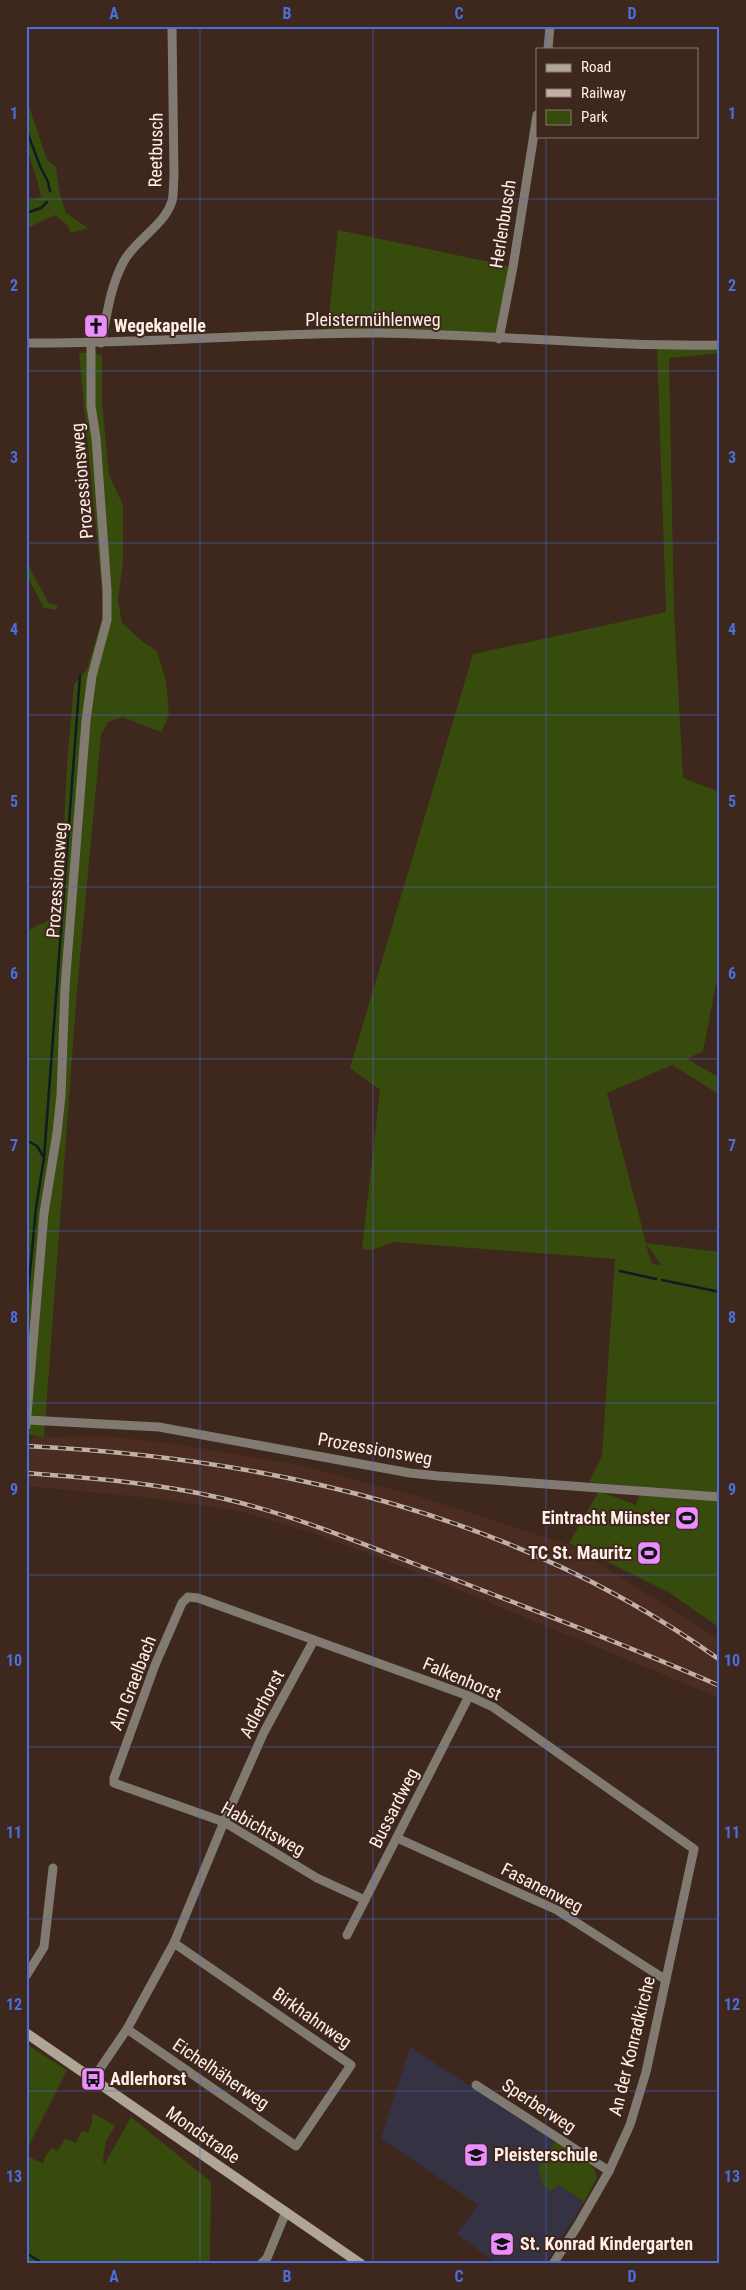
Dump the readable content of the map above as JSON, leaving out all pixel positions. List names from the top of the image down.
{
  "streets": {
    "street": [
      "Reetbusch",
      "Herlenbusch",
      "Pleistermühlenweg",
      "Prozessionsweg",
      "Falkenhorst",
      "Am Graelbach",
      "Adlerhorst",
      "Bussardweg",
      "Habichtsweg",
      "Fasanenweg",
      "Birkhahnweg",
      "An der Konradkirche",
      "Eichelhäherweg",
      "Sperberweg",
      "Mondstraße"
    ]
  },
  "crossings": [
    ["Reetbusch", "Pleistermühlenweg"],
    ["Herlenbusch", "Pleistermühlenweg"],
    ["Pleistermühlenweg", "Prozessionsweg"],
    ["Falkenhorst", "Am Graelbach"],
    ["Falkenhorst", "Adlerhorst"],
    ["Falkenhorst", "Bussardweg"],
    ["Falkenhorst", "An der Konradkirche"],
    ["Am Graelbach", "Habichtsweg"],
    ["Adlerhorst", "Habichtsweg"],
    ["Adlerhorst", "Birkhahnweg"],
    ["Adlerhorst", "Eichelhäherweg"],
    ["Adlerhorst", "Mondstraße"],
    ["Bussardweg", "Habichtsweg"],
    ["Bussardweg", "Fasanenweg"],
    ["Fasanenweg", "An der Konradkirche"],
    ["Birkhahnweg", "Eichelhäherweg"],
    ["An der Konradkirche", "Sperberweg"]
  ],
  "places": {
    "church": ["Wegekapelle"],
    "sports": ["Eintracht Münster", "TC St. Mauritz"],
    "bus stop": ["Adlerhorst"],
    "school or university": ["Pleisterschule", "St. Konrad Kindergarten"]
  },
  "legend": ["Road", "Railway", "Park"],
  "grid": {
    "columns": [
      "A",
      "B",
      "C",
      "D"
    ],
    "rows": [
      "1",
      "2",
      "3",
      "4",
      "5",
      "6",
      "7",
      "8",
      "9",
      "10",
      "11",
      "12",
      "13"
    ]
  }
}
